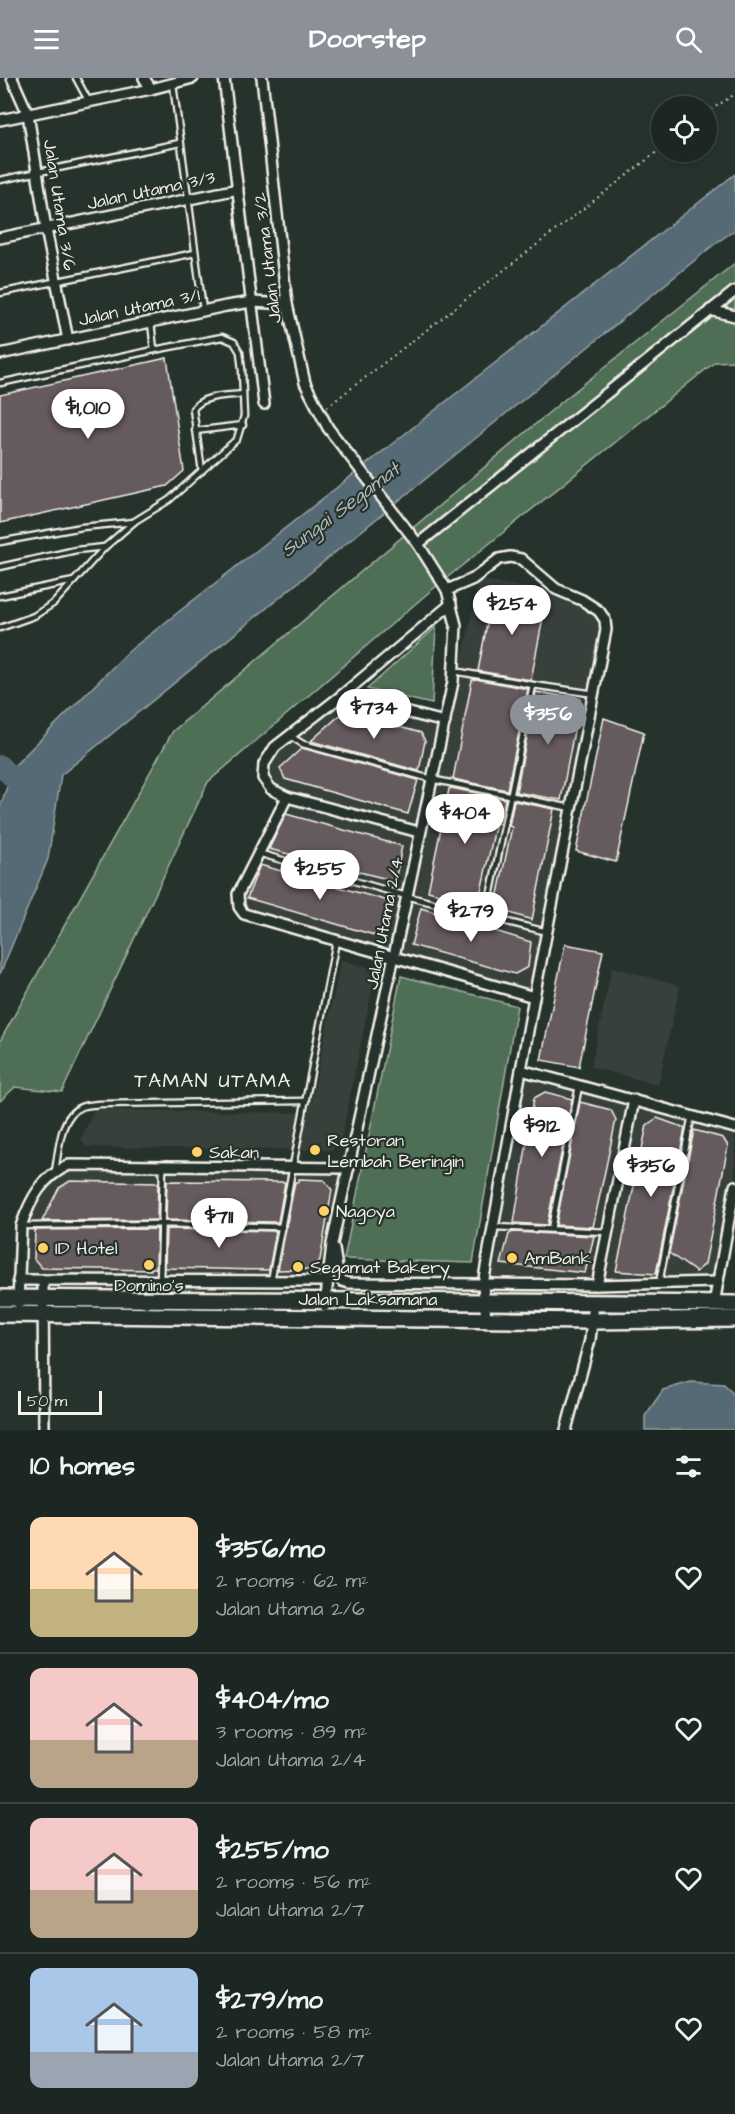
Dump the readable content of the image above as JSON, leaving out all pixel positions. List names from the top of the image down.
{
  "streets": {
    "main road": ["Jalan Laksamana"],
    "street": [
      "Jalan Utama 3/3",
      "Jalan Utama 3/6",
      "Jalan Utama 3/2",
      "Jalan Utama 3/1",
      "Jalan Utama 2/4"
    ]
  },
  "crossings": [
    ["Jalan Utama 3/3", "Jalan Utama 3/6"],
    ["Jalan Utama 3/3", "Jalan Utama 3/2"],
    ["Jalan Utama 3/6", "Jalan Utama 3/1"],
    ["Jalan Utama 3/2", "Jalan Utama 3/1"],
    ["Jalan Utama 3/2", "Jalan Utama 2/4"],
    ["Jalan Utama 2/4", "Jalan Laksamana"]
  ],
  "districts": ["TAMAN UTAMA"],
  "water": ["Sungai Segamat"],
  "places": [
    "Restoran Lembah Beringin",
    "Sakan",
    "Nagoya",
    "ID Hotel",
    "AmBank",
    "Domino's",
    "Segamat Bakery"
  ],
  "scale_bar": "50 m",
  "page": {
    "header": "Doorstep",
    "price": [
      "$1,010",
      "$254",
      "$734",
      "$356",
      "$404",
      "$255",
      "$279",
      "$912",
      "$356",
      "$711"
    ],
    "scale": "50 m",
    "heading": "10 homes",
    "list": [
      {
        "name": "$356/mo",
        "note": "2 rooms · 62 m² · Jalan Utama 2/6"
      },
      {
        "name": "$404/mo",
        "note": "3 rooms · 89 m² · Jalan Utama 2/4"
      },
      {
        "name": "$255/mo",
        "note": "2 rooms · 56 m² · Jalan Utama 2/7"
      },
      {
        "name": "$279/mo",
        "note": "2 rooms · 58 m² · Jalan Utama 2/7"
      }
    ]
  }
}
